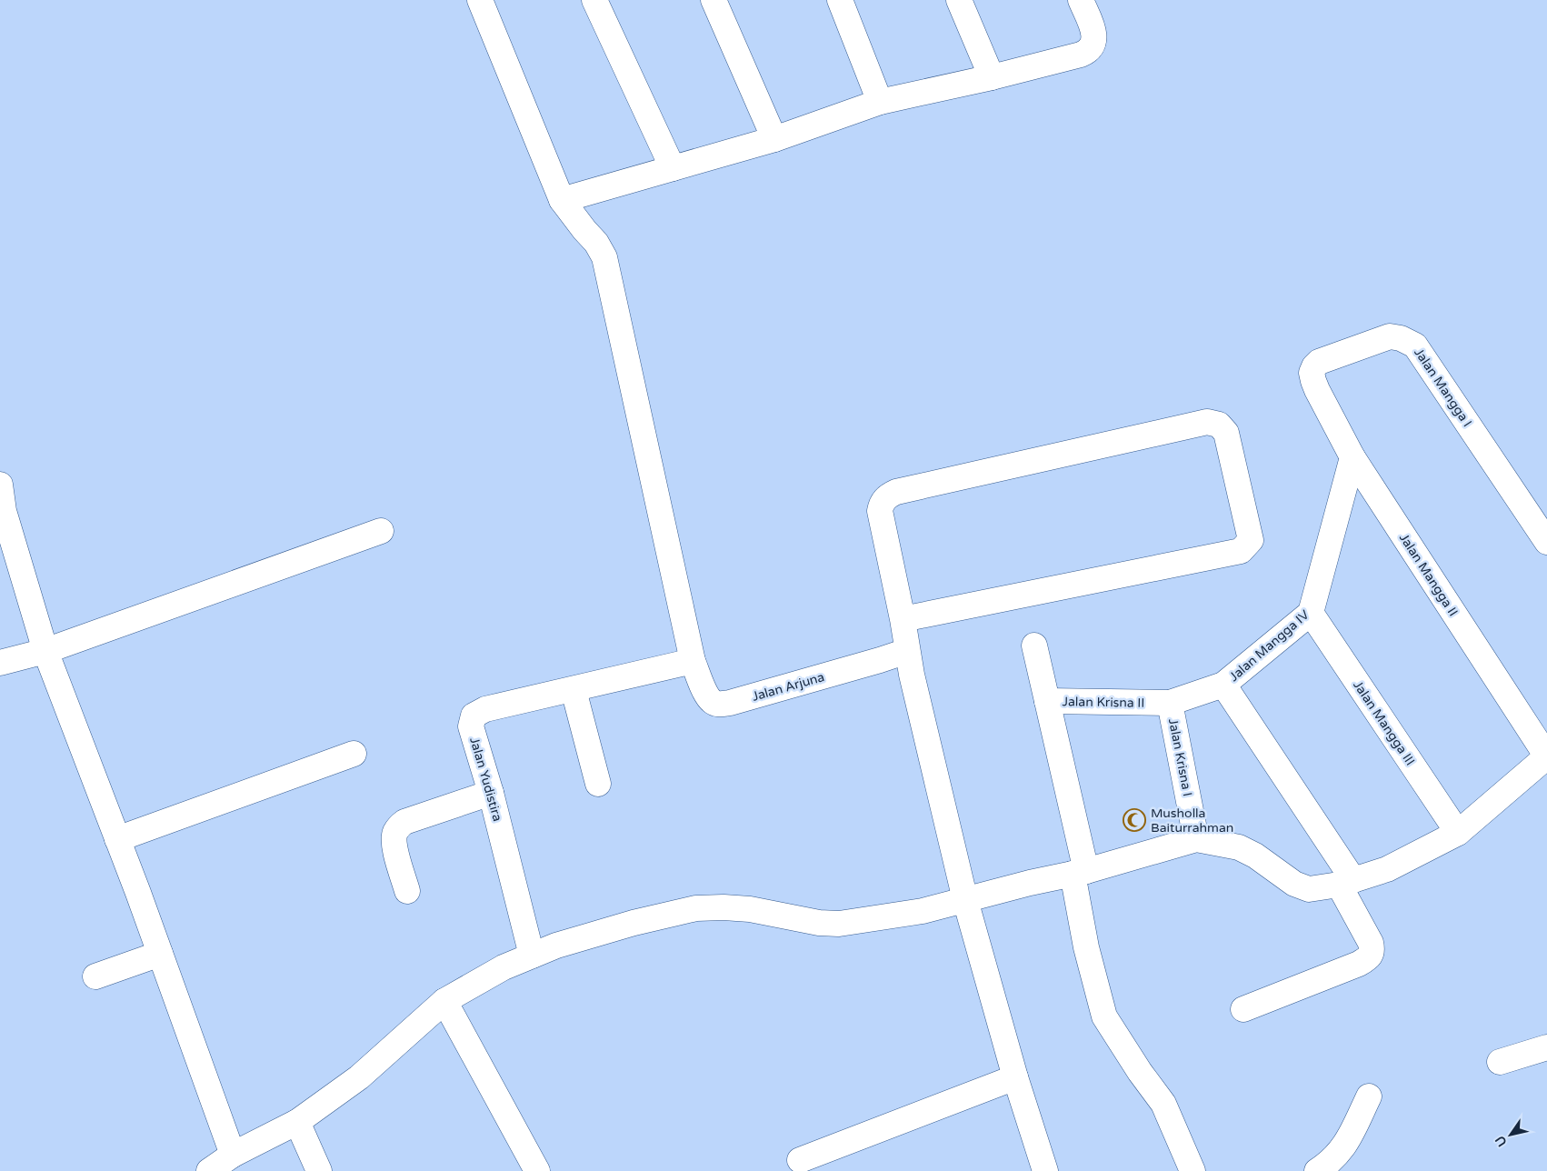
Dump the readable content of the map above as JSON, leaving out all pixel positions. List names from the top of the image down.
{
  "streets": {
    "street": [
      "Jalan Mangga I",
      "Jalan Mangga II",
      "Jalan Mangga IV",
      "Jalan Arjuna",
      "Jalan Krisna II",
      "Jalan Mangga III",
      "Jalan Krisna I",
      "Jalan Yudistira"
    ]
  },
  "crossings": [
    ["Jalan Mangga I", "Jalan Mangga II"],
    ["Jalan Mangga II", "Jalan Mangga IV"],
    ["Jalan Mangga IV", "Jalan Krisna II"],
    ["Jalan Mangga IV", "Jalan Mangga III"],
    ["Jalan Arjuna", "Jalan Yudistira"],
    ["Jalan Krisna II", "Jalan Krisna I"]
  ],
  "places": {
    "mosque": ["Musholla Baiturrahman"]
  },
  "north": "bottom left"
}
